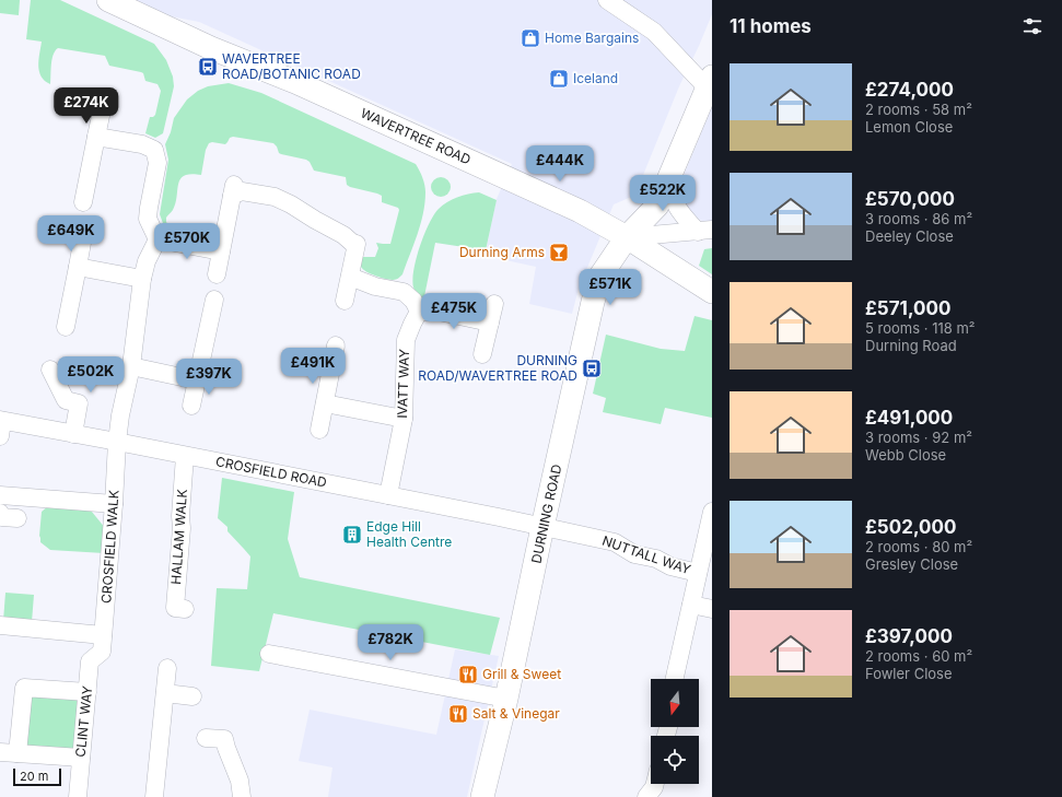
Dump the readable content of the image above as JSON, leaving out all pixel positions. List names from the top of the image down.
{
  "streets": {
    "main road": ["WAVERTREE ROAD", "DURNING ROAD"],
    "street": [
      "IVATT WAY",
      "CROSFIELD ROAD",
      "HALLAM WALK",
      "CROSFIELD WALK",
      "NUTTALL WAY",
      "CLINT WAY"
    ]
  },
  "crossings": [
    ["WAVERTREE ROAD", "DURNING ROAD"],
    ["IVATT WAY", "CROSFIELD ROAD"],
    ["CROSFIELD ROAD", "DURNING ROAD"],
    ["CROSFIELD ROAD", "HALLAM WALK"],
    ["CROSFIELD ROAD", "CROSFIELD WALK"],
    ["CROSFIELD ROAD", "NUTTALL WAY"],
    ["DURNING ROAD", "NUTTALL WAY"],
    ["CROSFIELD WALK", "CLINT WAY"]
  ],
  "places": {
    "shop": ["Home Bargains", "Iceland"],
    "bus stop": ["WAVERTREE ROAD/BOTANIC ROAD", "DURNING ROAD/WAVERTREE ROAD"],
    "bar": ["Durning Arms"],
    "building": ["Edge Hill Health Centre"],
    "restaurant": ["Grill & Sweet", "Salt & Vinegar"]
  },
  "scale_bar": "20 m",
  "north": "bottom",
  "page": {
    "heading": "11 homes",
    "list": [
      {
        "name": "£274,000",
        "note": "2 rooms · 58 m² · Lemon Close"
      },
      {
        "name": "£570,000",
        "note": "3 rooms · 86 m² · Deeley Close"
      },
      {
        "name": "£571,000",
        "note": "5 rooms · 118 m² · Durning Road"
      },
      {
        "name": "£491,000",
        "note": "3 rooms · 92 m² · Webb Close"
      },
      {
        "name": "£502,000",
        "note": "2 rooms · 80 m² · Gresley Close"
      },
      {
        "name": "£397,000",
        "note": "2 rooms · 60 m² · Fowler Close"
      }
    ],
    "price": [
      "£274K",
      "£444K",
      "£522K",
      "£649K",
      "£570K",
      "£571K",
      "£475K",
      "£491K",
      "£502K",
      "£397K",
      "£782K"
    ],
    "scale": "20 m"
  }
}
